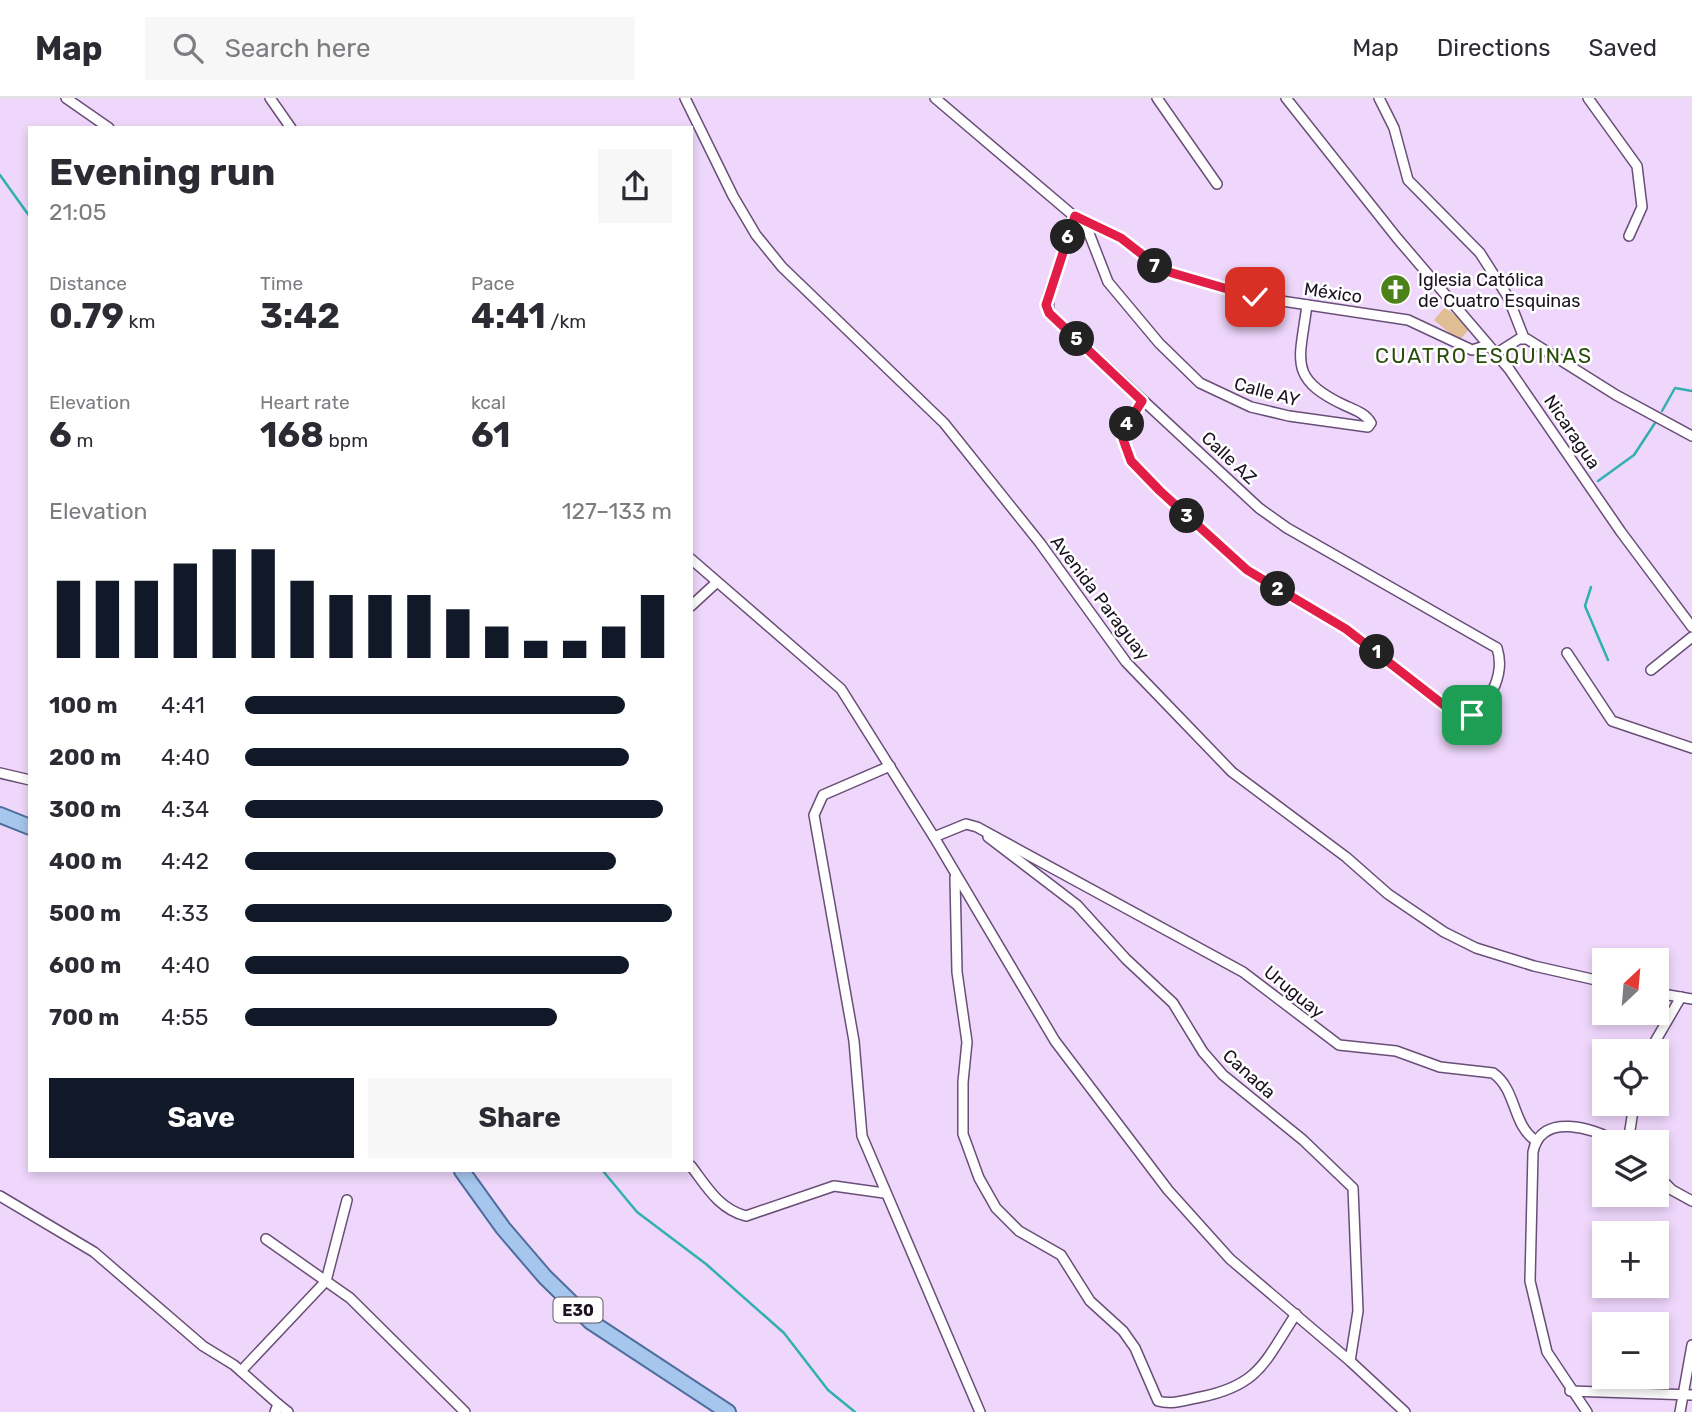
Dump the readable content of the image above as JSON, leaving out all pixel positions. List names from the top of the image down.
{
  "streets": {
    "main road": ["E30"],
    "street": [
      "México",
      "Calle AY",
      "Nicaragua",
      "Calle AZ",
      "Avenida Paraguay",
      "Uruguay",
      "Canada"
    ]
  },
  "crossings": [
    ["México", "Calle AY"],
    ["México", "Nicaragua"],
    ["México", "Calle AZ"],
    ["Uruguay", "Canada"]
  ],
  "districts": ["CUATRO ESQUINAS"],
  "places": {
    "church": ["Iglesia Católica de Cuatro Esquinas"]
  },
  "north": "top right",
  "page": {
    "header": "Map",
    "search": "Search here",
    "nav": ["Map", "Directions", "Saved"],
    "heading": ["Evening run", "21:05"],
    "pins": [
      "6",
      "7",
      "5",
      "4",
      "3",
      "2",
      "1"
    ],
    "stats": [
      ["Distance", "0.79 km"],
      ["Time", "3:42"],
      ["Pace", "4:41 /km"],
      ["Elevation", "6 m"],
      ["Heart rate", "168 bpm"],
      ["kcal", "61"]
    ],
    "chart": ["Elevation", "127–133 m"],
    "list": [
      {
        "name": "100 m",
        "note": "4:41"
      },
      {
        "name": "200 m",
        "note": "4:40"
      },
      {
        "name": "300 m",
        "note": "4:34"
      },
      {
        "name": "400 m",
        "note": "4:42"
      },
      {
        "name": "500 m",
        "note": "4:33"
      },
      {
        "name": "600 m",
        "note": "4:40"
      },
      {
        "name": "700 m",
        "note": "4:55"
      }
    ],
    "map_buttons": ["+", "−"],
    "buttons": ["Save", "Share"]
  }
}
